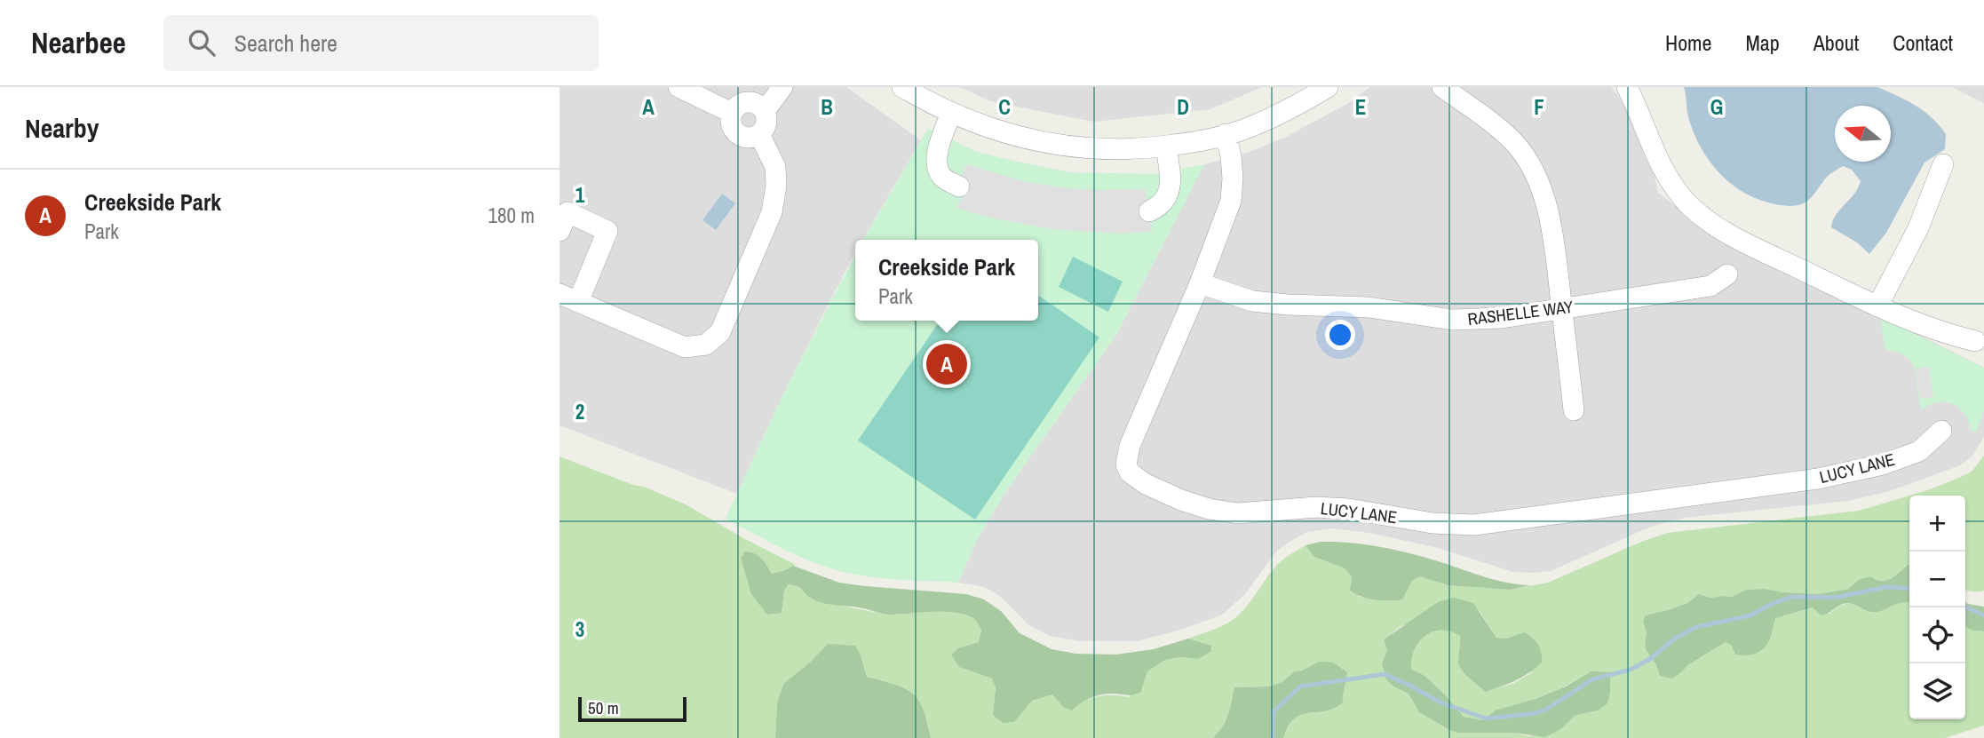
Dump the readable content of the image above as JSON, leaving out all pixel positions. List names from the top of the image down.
{
  "streets": {
    "street": ["RASHELLE WAY", "LUCY LANE"]
  },
  "crossings": [
    ["RASHELLE WAY", "LUCY LANE"]
  ],
  "scale_bar": "50 m",
  "north": "left",
  "page": {
    "header": "Nearbee",
    "search": "Search here",
    "nav": [
      "Home",
      "Map",
      "About",
      "Contact"
    ],
    "heading": "Nearby",
    "list": [
      {
        "mark": "A",
        "name": "Creekside Park",
        "note": "Park",
        "value": "180 m"
      }
    ],
    "popup": ["Creekside Park", "Park"],
    "pins": "A",
    "map_buttons": ["+", "−"],
    "scale": "50 m"
  },
  "grid": {
    "columns": [
      "A",
      "B",
      "C",
      "D",
      "E",
      "F",
      "G"
    ],
    "rows": ["1", "2", "3"]
  }
}
